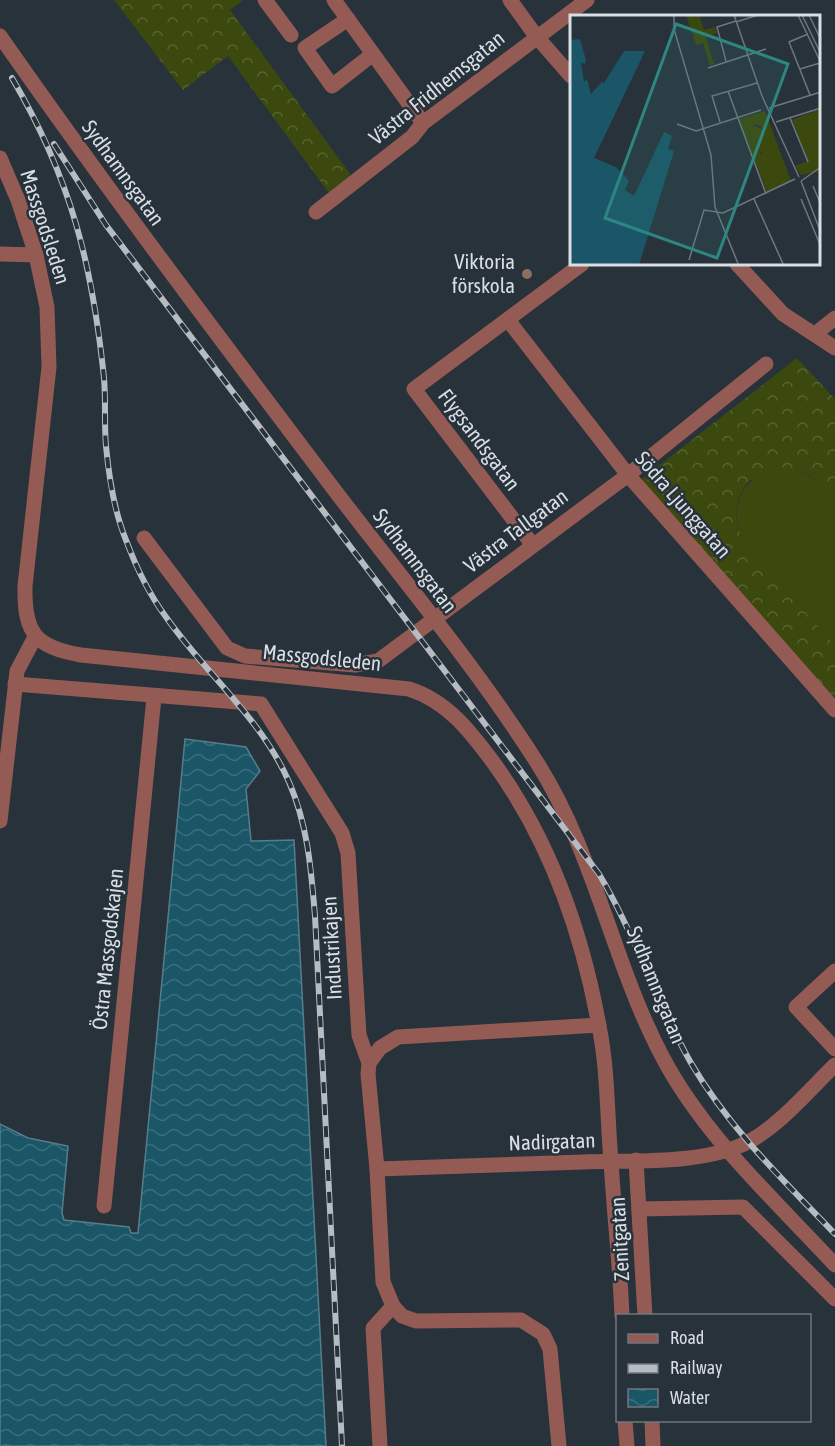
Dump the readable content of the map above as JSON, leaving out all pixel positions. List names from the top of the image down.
{
  "streets": {
    "street": [
      "Västra Fridhemsgatan",
      "Sydhamnsgatan",
      "Massgodsleden",
      "Flygsandsgatan",
      "Södra Ljunggatan",
      "Västra Tallgatan",
      "Industrikajen",
      "Östra Massgodskajen",
      "Nadirgatan",
      "Zenitgatan"
    ]
  },
  "crossings": [
    ["Sydhamnsgatan", "Västra Tallgatan"],
    ["Sydhamnsgatan", "Nadirgatan"],
    ["Massgodsleden", "Nadirgatan"],
    ["Flygsandsgatan", "Södra Ljunggatan"],
    ["Flygsandsgatan", "Västra Tallgatan"],
    ["Södra Ljunggatan", "Västra Tallgatan"],
    ["Industrikajen", "Östra Massgodskajen"],
    ["Industrikajen", "Nadirgatan"],
    ["Nadirgatan", "Zenitgatan"]
  ],
  "places": ["Viktoria förskola"],
  "legend": ["Road", "Railway", "Water"]
}
